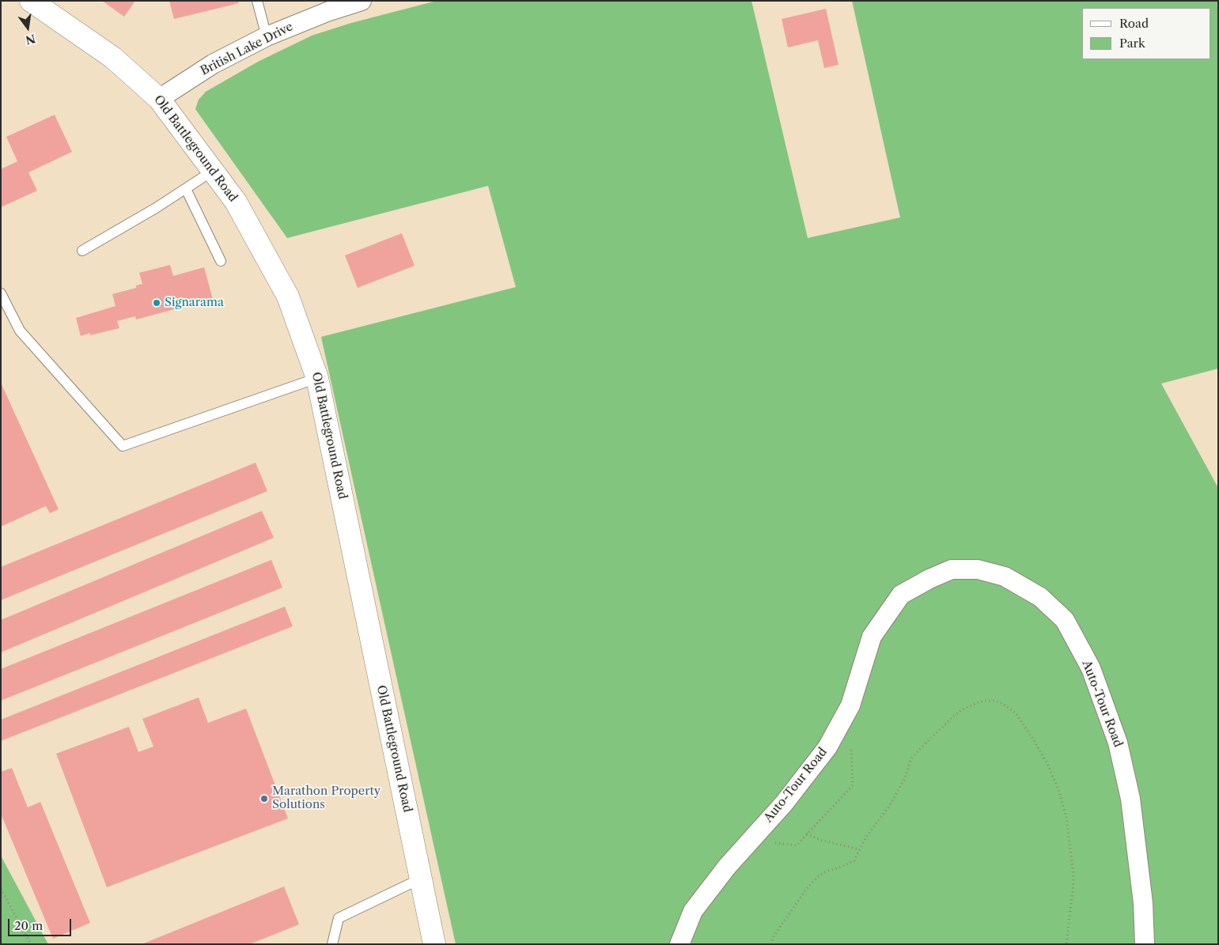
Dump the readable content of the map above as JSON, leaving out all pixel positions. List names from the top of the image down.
{
  "streets": {
    "street": ["British Lake Drive", "Old Battleground Road", "Auto-Tour Road"]
  },
  "crossings": [
    ["British Lake Drive", "Old Battleground Road"]
  ],
  "places": ["Signarama", "Marathon Property Solutions"],
  "legend": ["Road", "Park"],
  "scale_bar": "20 m",
  "north": "bottom"
}
